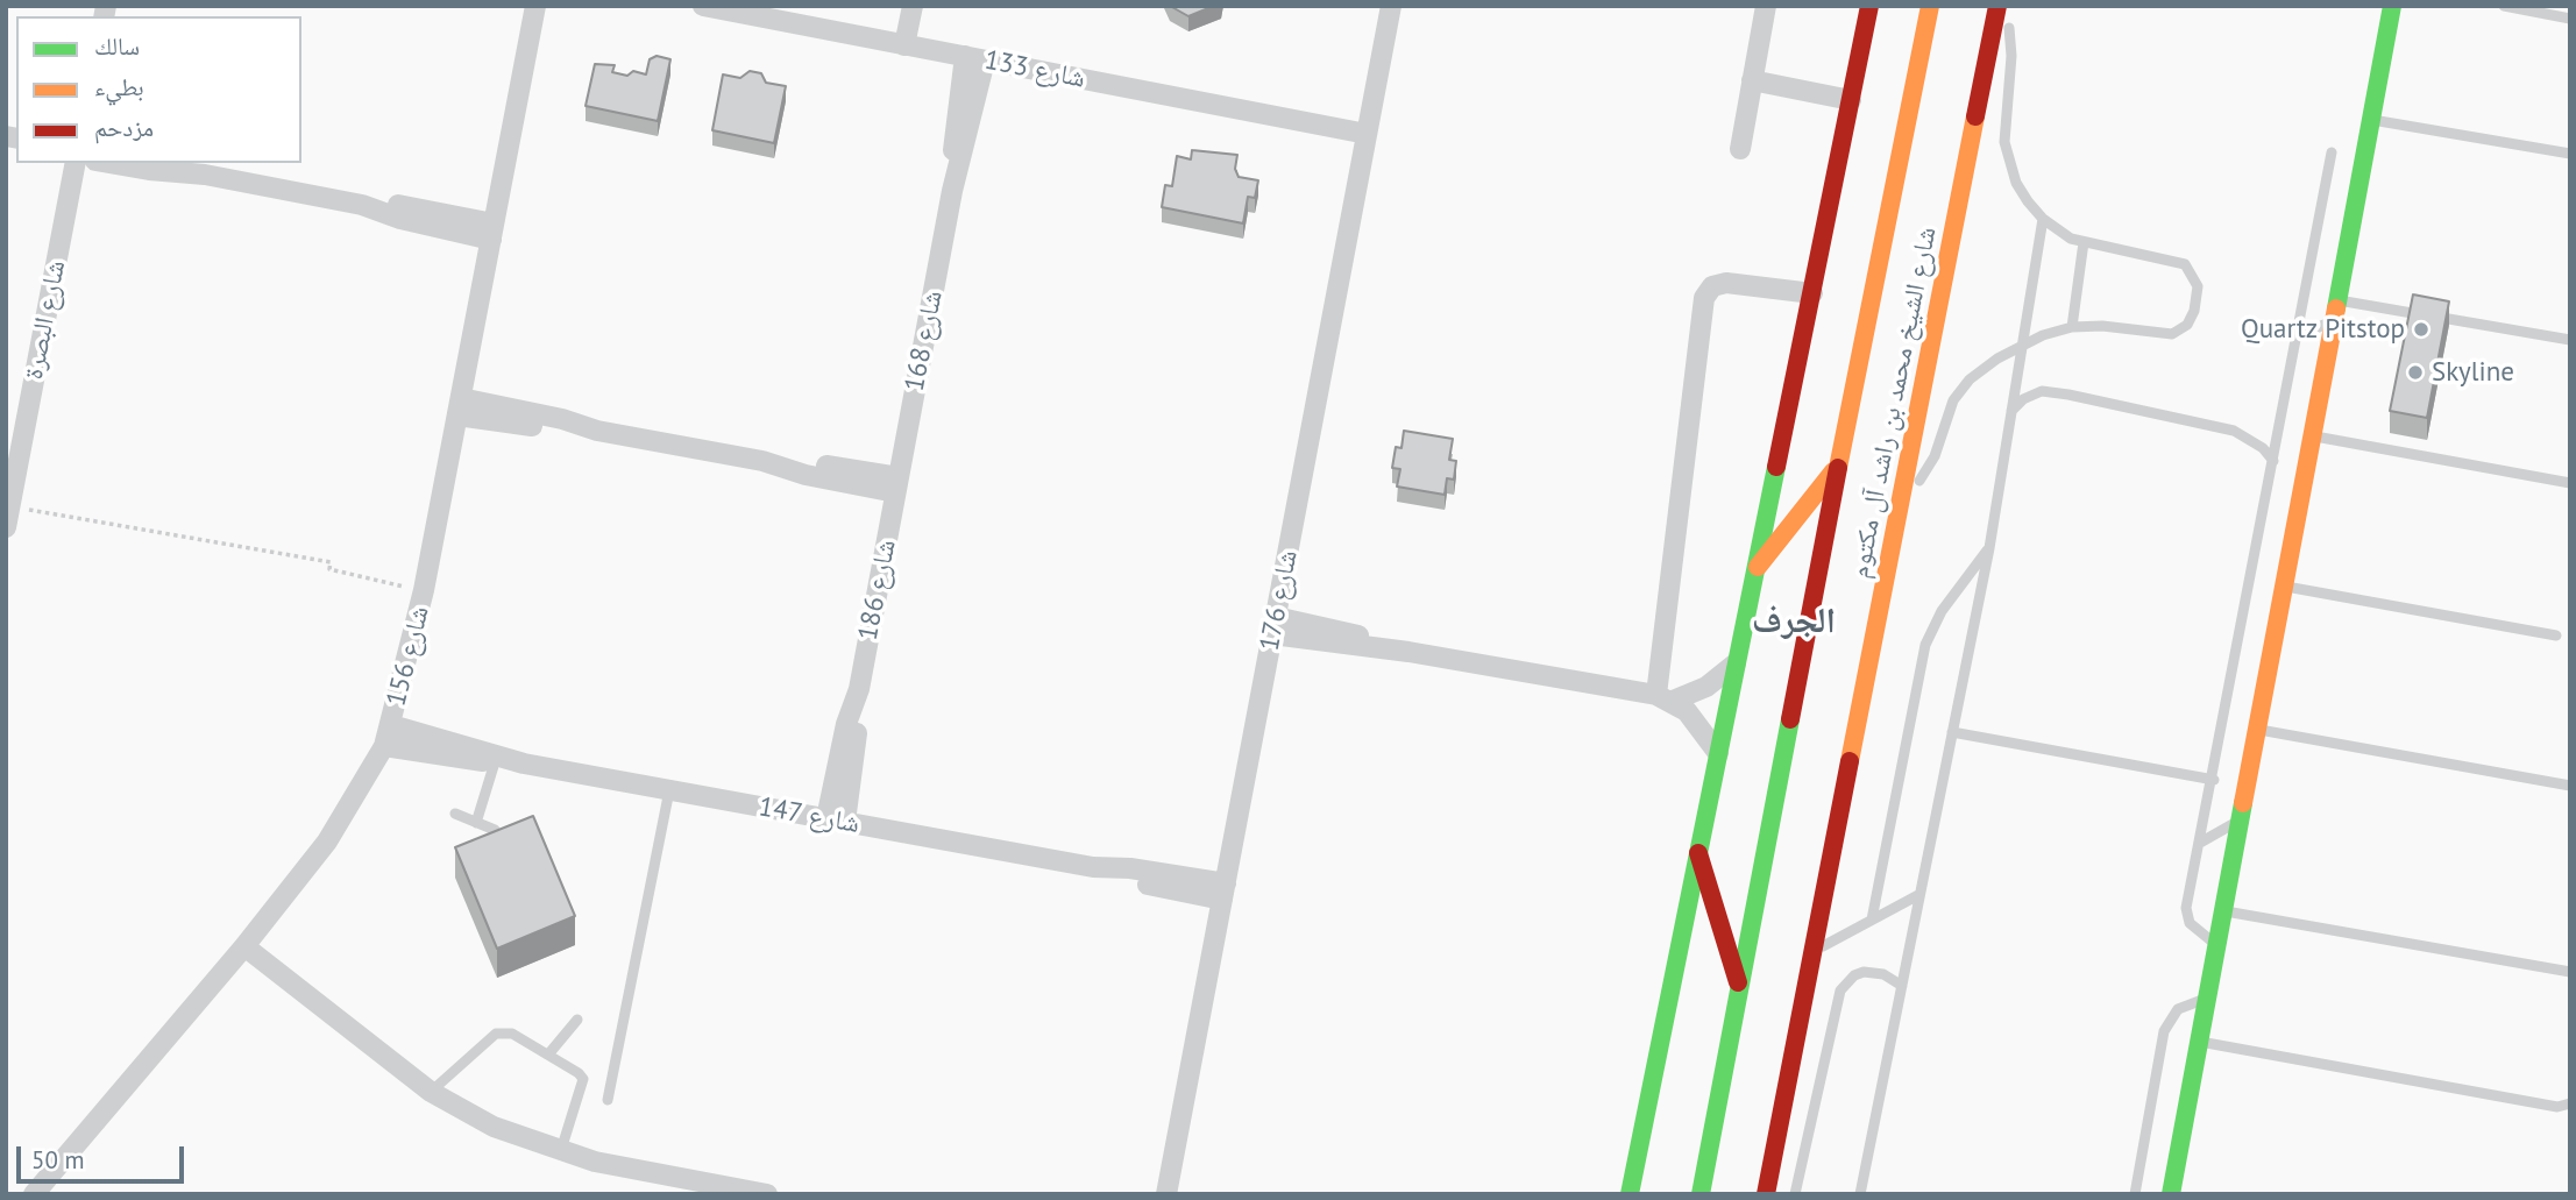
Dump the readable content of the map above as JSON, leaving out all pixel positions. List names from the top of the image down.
{
  "streets": {
    "main road": ["شارع الشيخ محمد بن راشد آل مكتوم"],
    "street": [
      "شارع 133",
      "شارع البصرة",
      "شارع 168",
      "شارع 186",
      "شارع 176",
      "شارع 156",
      "شارع 147"
    ]
  },
  "crossings": [
    ["شارع 133", "شارع 168"],
    ["شارع 133", "شارع 176"],
    ["شارع 168", "شارع 186"],
    ["شارع 186", "شارع 147"],
    ["شارع 176", "شارع 147"],
    ["شارع 156", "شارع 147"]
  ],
  "districts": ["الجرف"],
  "places": ["Quartz Pitstop", "Skyline"],
  "legend": ["سالك", "بطيء", "مزدحم"],
  "scale_bar": "50 m"
}
